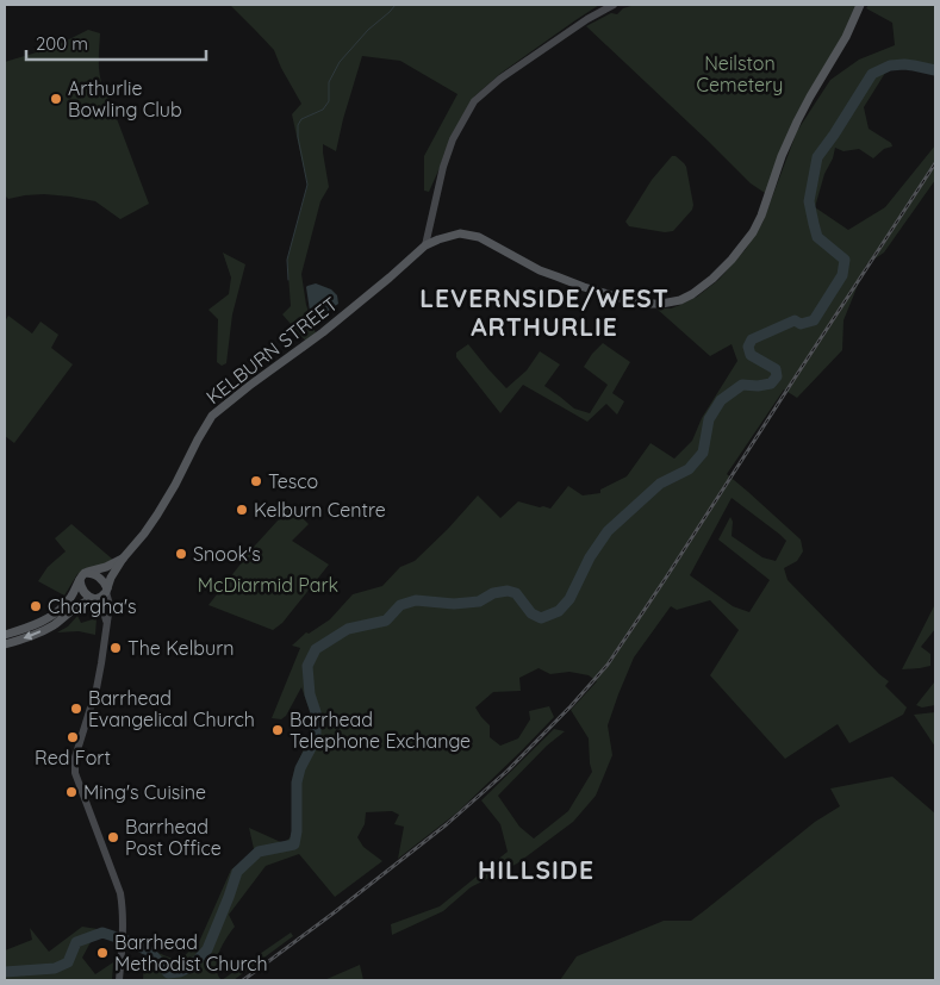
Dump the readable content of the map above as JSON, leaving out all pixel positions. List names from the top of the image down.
{
  "streets": {
    "main road": ["KELBURN STREET"]
  },
  "districts": ["LEVERNSIDE/WEST ARTHURLIE", "HILLSIDE"],
  "parks": ["Neilston Cemetery", "McDiarmid Park"],
  "places": [
    "Arthurlie Bowling Club",
    "Tesco",
    "Kelburn Centre",
    "Snook's",
    "Chargha's",
    "The Kelburn",
    "Barrhead Evangelical Church",
    "Barrhead Telephone Exchange",
    "Red Fort",
    "Ming's Cuisine",
    "Barrhead Post Office",
    "Barrhead Methodist Church"
  ],
  "scale_bar": "200 m"
}
